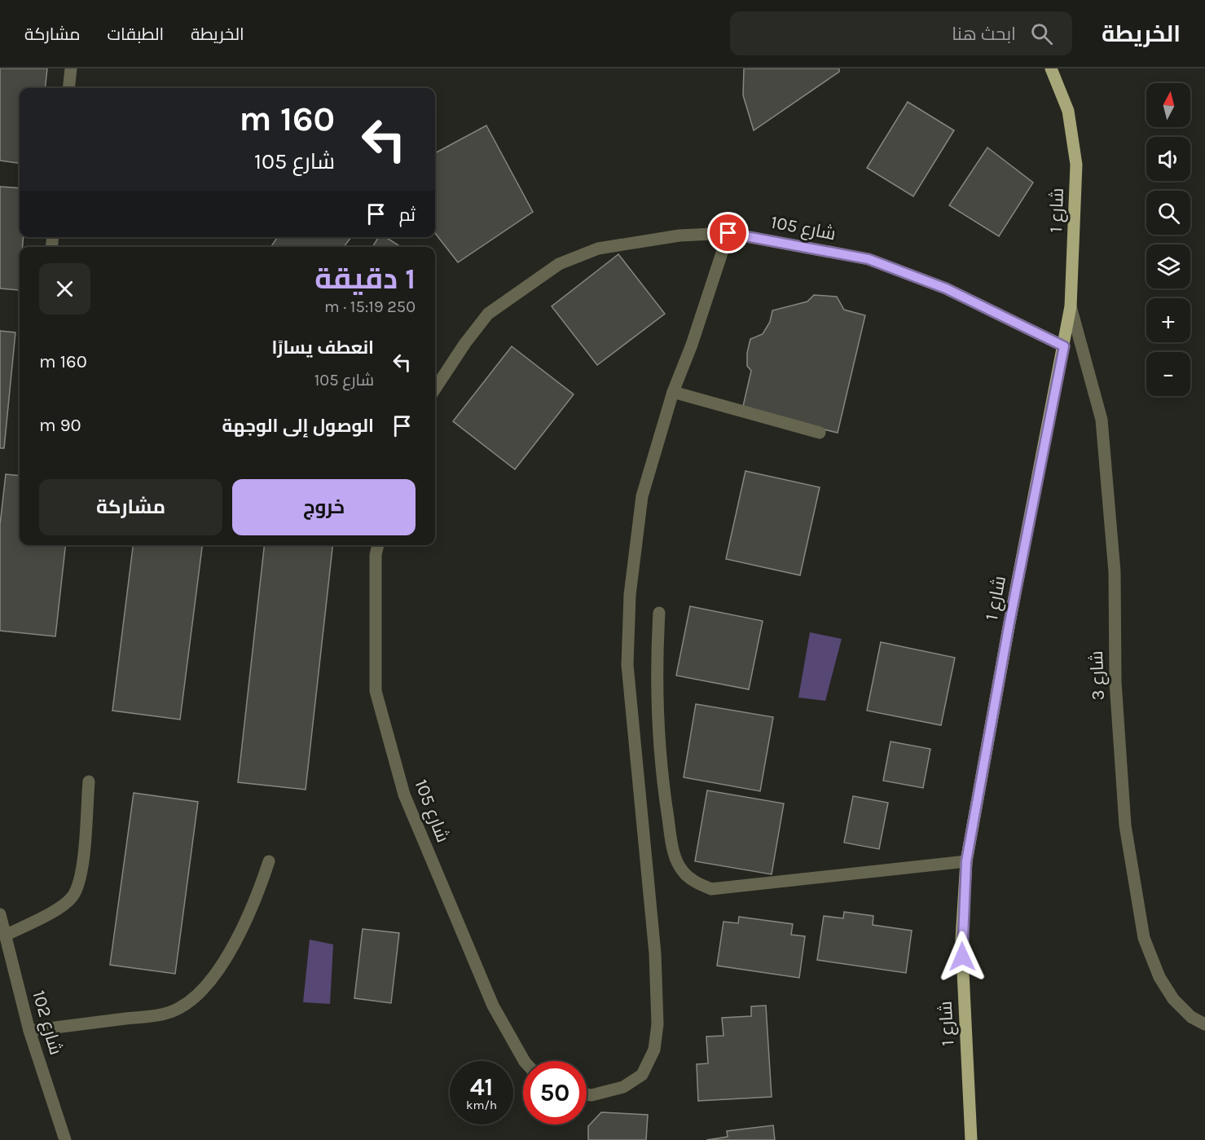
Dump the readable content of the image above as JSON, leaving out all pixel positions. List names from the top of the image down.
{
  "streets": {
    "main road": ["شارع 1"],
    "street": ["شارع 105", "شارع 3", "شارع 102"]
  },
  "crossings": [
    ["شارع 1", "شارع 105"],
    ["شارع 1", "شارع 3"]
  ],
  "north": "top",
  "page": {
    "header": "الخريطة",
    "search": "ابحث هنا",
    "nav": ["الخريطة", "الطبقات", "مشاركة"],
    "map_buttons": ["+", "−"],
    "turn": ["160 m", "شارع 105"],
    "then": "ثم",
    "heading": ["1 دقيقة", "250 m · 15:19"],
    "list": [
      {
        "name": "انعطف يسارًا",
        "note": "شارع 105",
        "value": "160 m"
      },
      {
        "name": "الوصول إلى الوجهة",
        "value": "90 m"
      }
    ],
    "buttons": ["خروج", "مشاركة"],
    "speed": "41 km/h",
    "limit": "50"
  }
}
